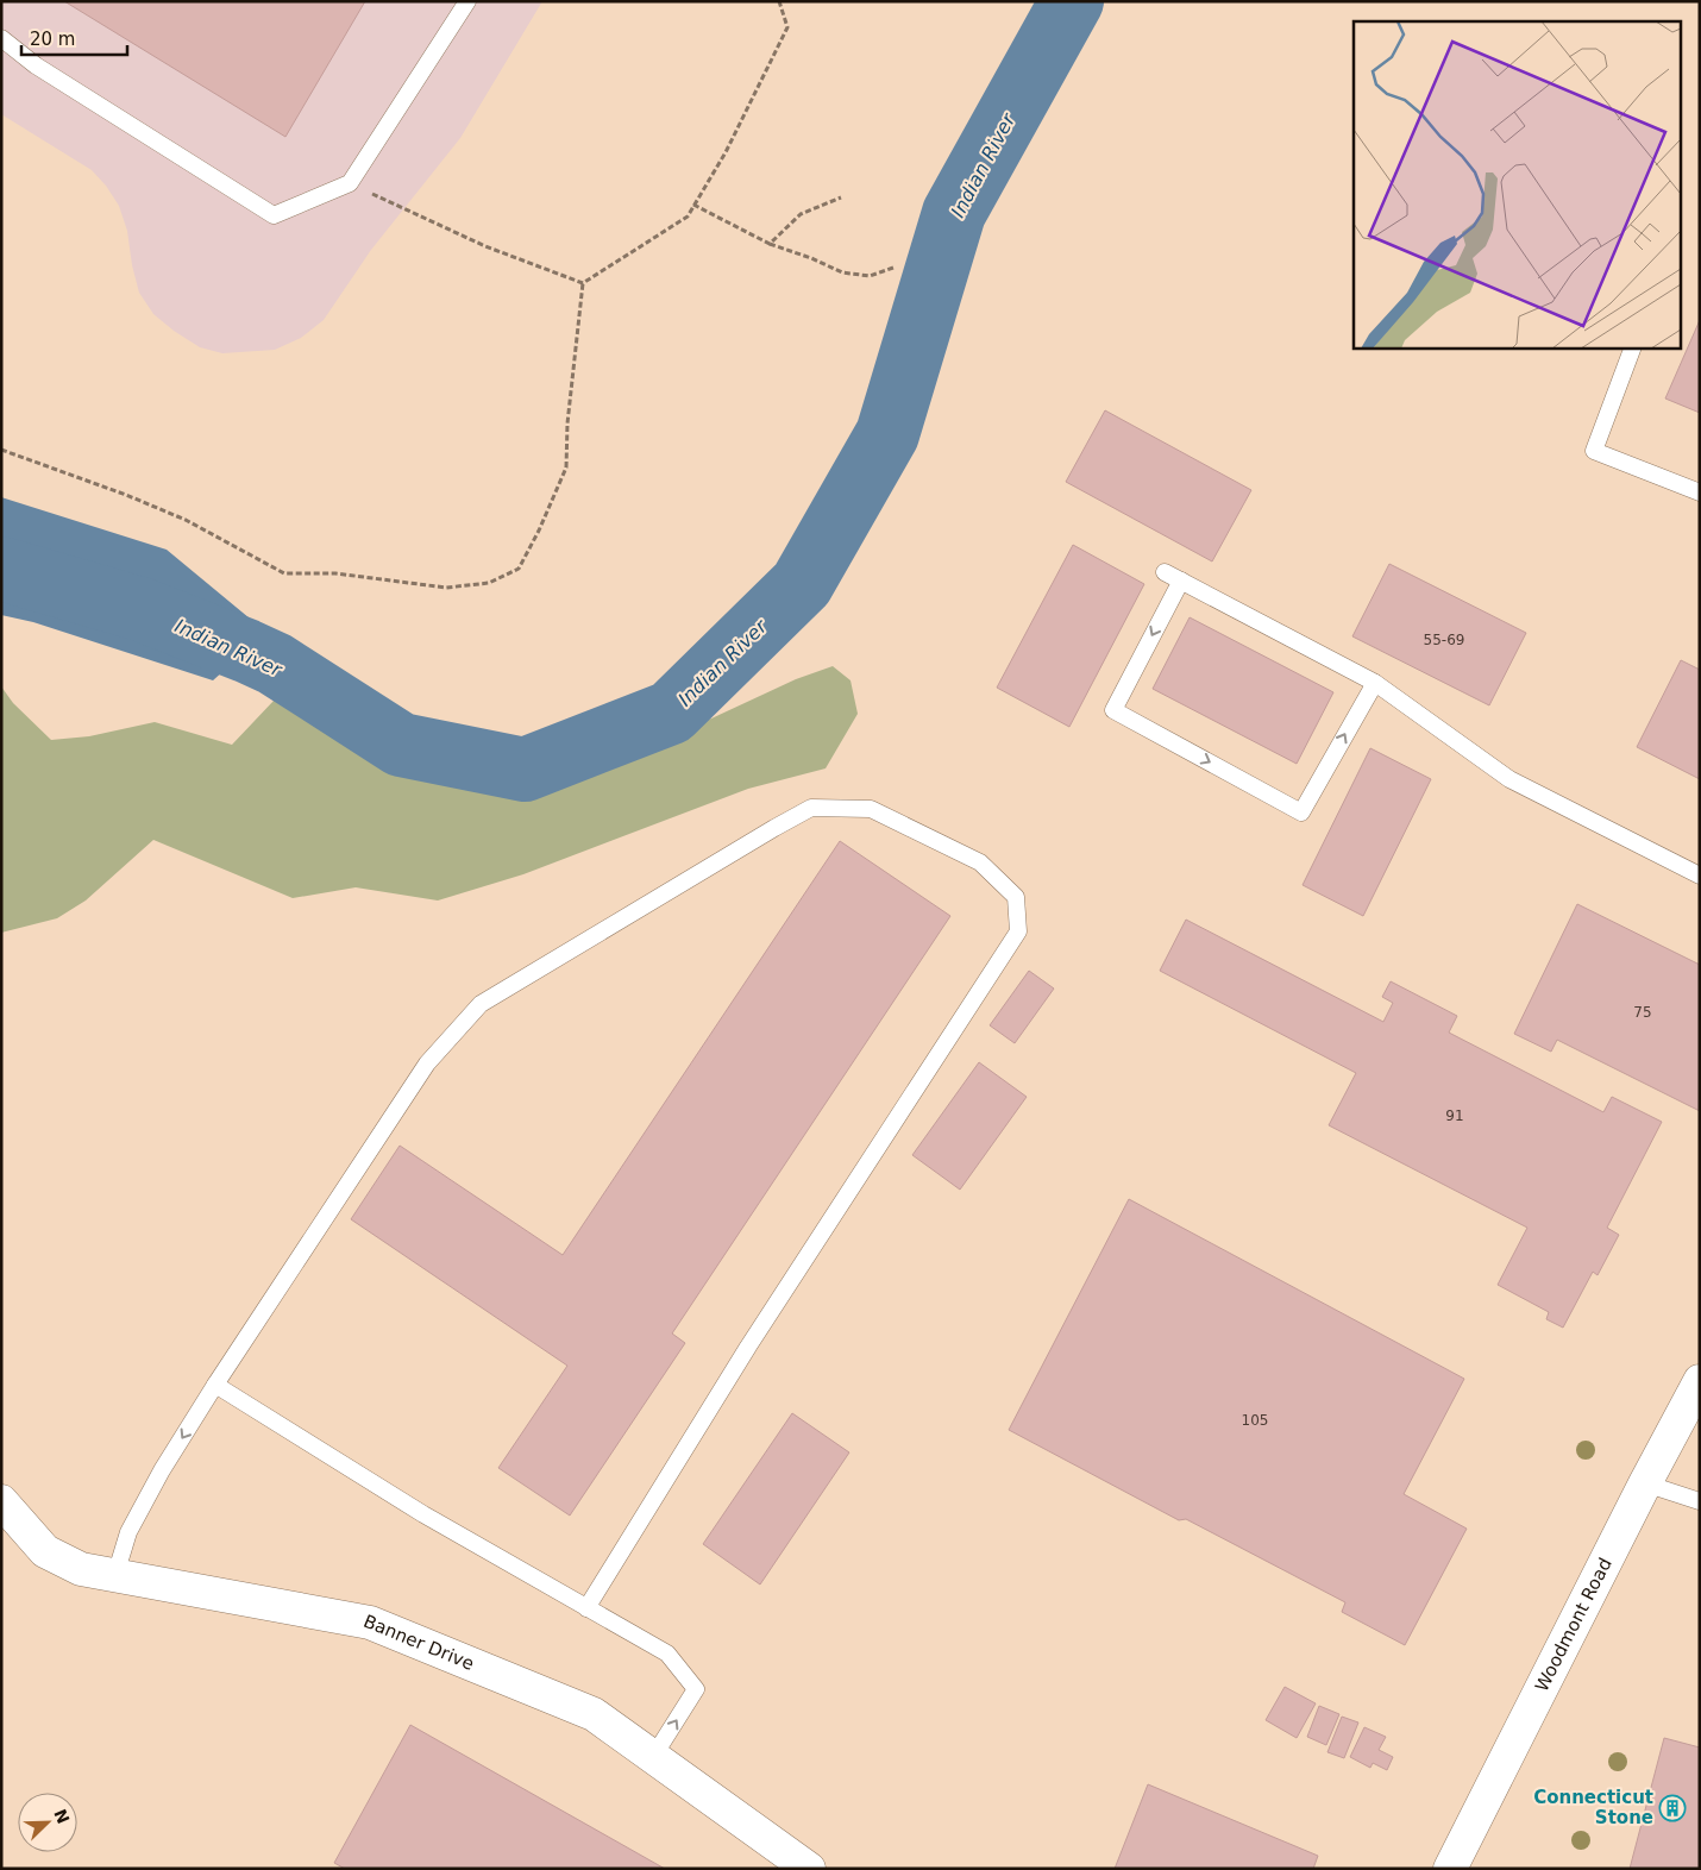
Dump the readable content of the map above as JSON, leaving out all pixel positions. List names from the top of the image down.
{
  "streets": {
    "street": ["Woodmont Road", "Banner Drive"]
  },
  "water": ["Indian River"],
  "places": {
    "building": ["Connecticut Stone"]
  },
  "house_numbers": [
    "55-69",
    "75",
    "91",
    "105"
  ],
  "scale_bar": "20 m",
  "north": "top right"
}
